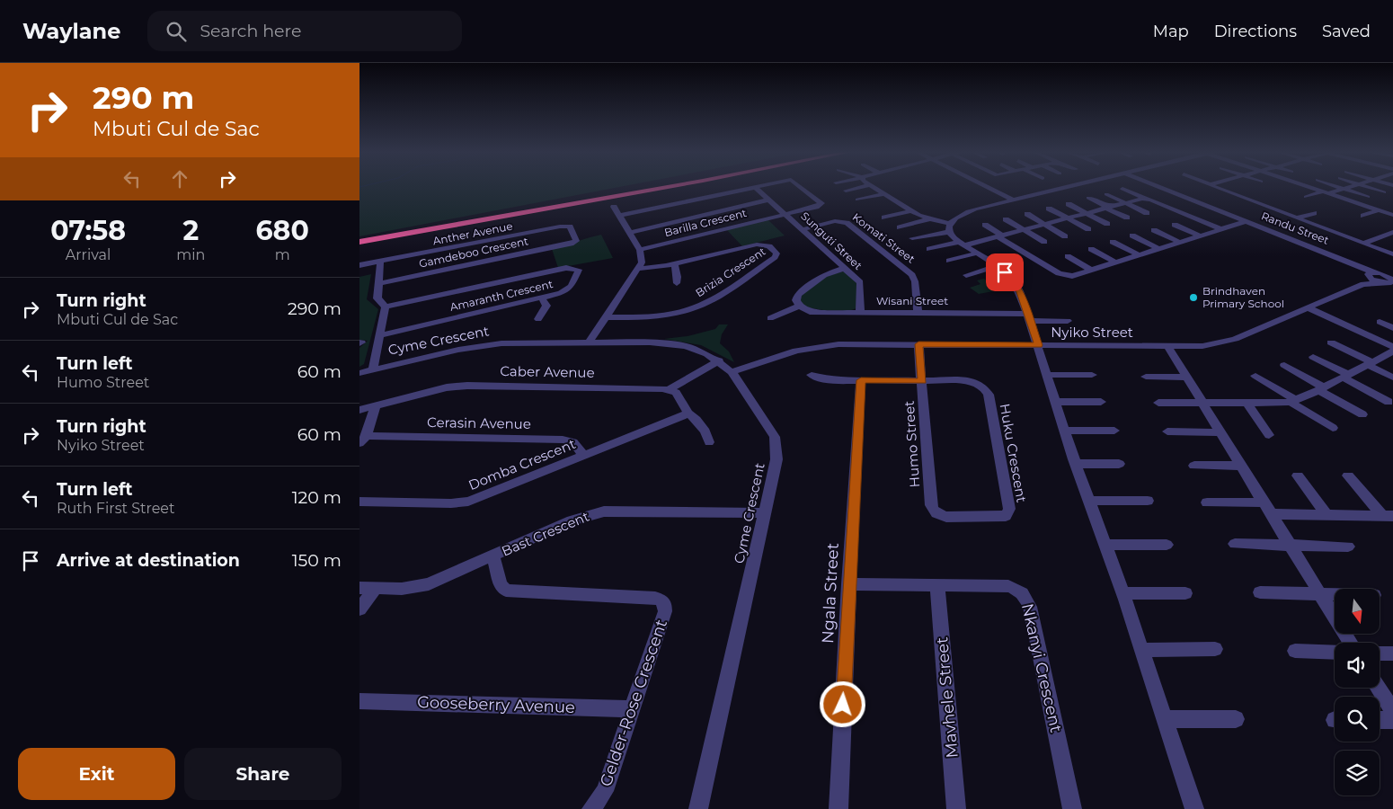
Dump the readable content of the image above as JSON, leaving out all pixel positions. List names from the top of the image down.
{
  "streets": {
    "street": [
      "Barilla Crescent",
      "Randu Street",
      "Anther Avenue",
      "Komati Street",
      "Sunguti Street",
      "Gamdeboo Crescent",
      "Brizia Crescent",
      "Amaranth Crescent",
      "Wisani Street",
      "Nyiko Street",
      "Cyme Crescent",
      "Caber Avenue",
      "Cerasin Avenue",
      "Humo Street",
      "Huku Crescent",
      "Domba Crescent",
      "Bast Crescent",
      "Ngala Street",
      "Nkanyi Crescent",
      "Mavhele Street",
      "Gelder-Rose Crescent",
      "Gooseberry Avenue"
    ]
  },
  "crossings": [
    ["Barilla Crescent", "Sunguti Street"],
    ["Randu Street", "Nyiko Street"],
    ["Anther Avenue", "Gamdeboo Crescent"],
    ["Komati Street", "Sunguti Street"],
    ["Komati Street", "Wisani Street"],
    ["Sunguti Street", "Wisani Street"],
    ["Nyiko Street", "Cyme Crescent"],
    ["Nyiko Street", "Humo Street"],
    ["Cyme Crescent", "Bast Crescent"],
    ["Cerasin Avenue", "Domba Crescent"],
    ["Humo Street", "Huku Crescent"],
    ["Bast Crescent", "Gelder-Rose Crescent"],
    ["Ngala Street", "Nkanyi Crescent"],
    ["Nkanyi Crescent", "Mavhele Street"],
    ["Gelder-Rose Crescent", "Gooseberry Avenue"]
  ],
  "places": ["Brindhaven Primary School"],
  "north": "bottom",
  "page": {
    "header": "Waylane",
    "search": "Search here",
    "nav": ["Map", "Directions", "Saved"],
    "turn": ["290 m", "Mbuti Cul de Sac"],
    "eta": [
      "07:58",
      "Arrival",
      "2",
      "min",
      "680",
      "m"
    ],
    "list": [
      {
        "name": "Turn right",
        "note": "Mbuti Cul de Sac",
        "value": "290 m"
      },
      {
        "name": "Turn left",
        "note": "Humo Street",
        "value": "60 m"
      },
      {
        "name": "Turn right",
        "note": "Nyiko Street",
        "value": "60 m"
      },
      {
        "name": "Turn left",
        "note": "Ruth First Street",
        "value": "120 m"
      },
      {
        "name": "Arrive at destination",
        "value": "150 m"
      }
    ],
    "buttons": ["Exit", "Share"]
  }
}
